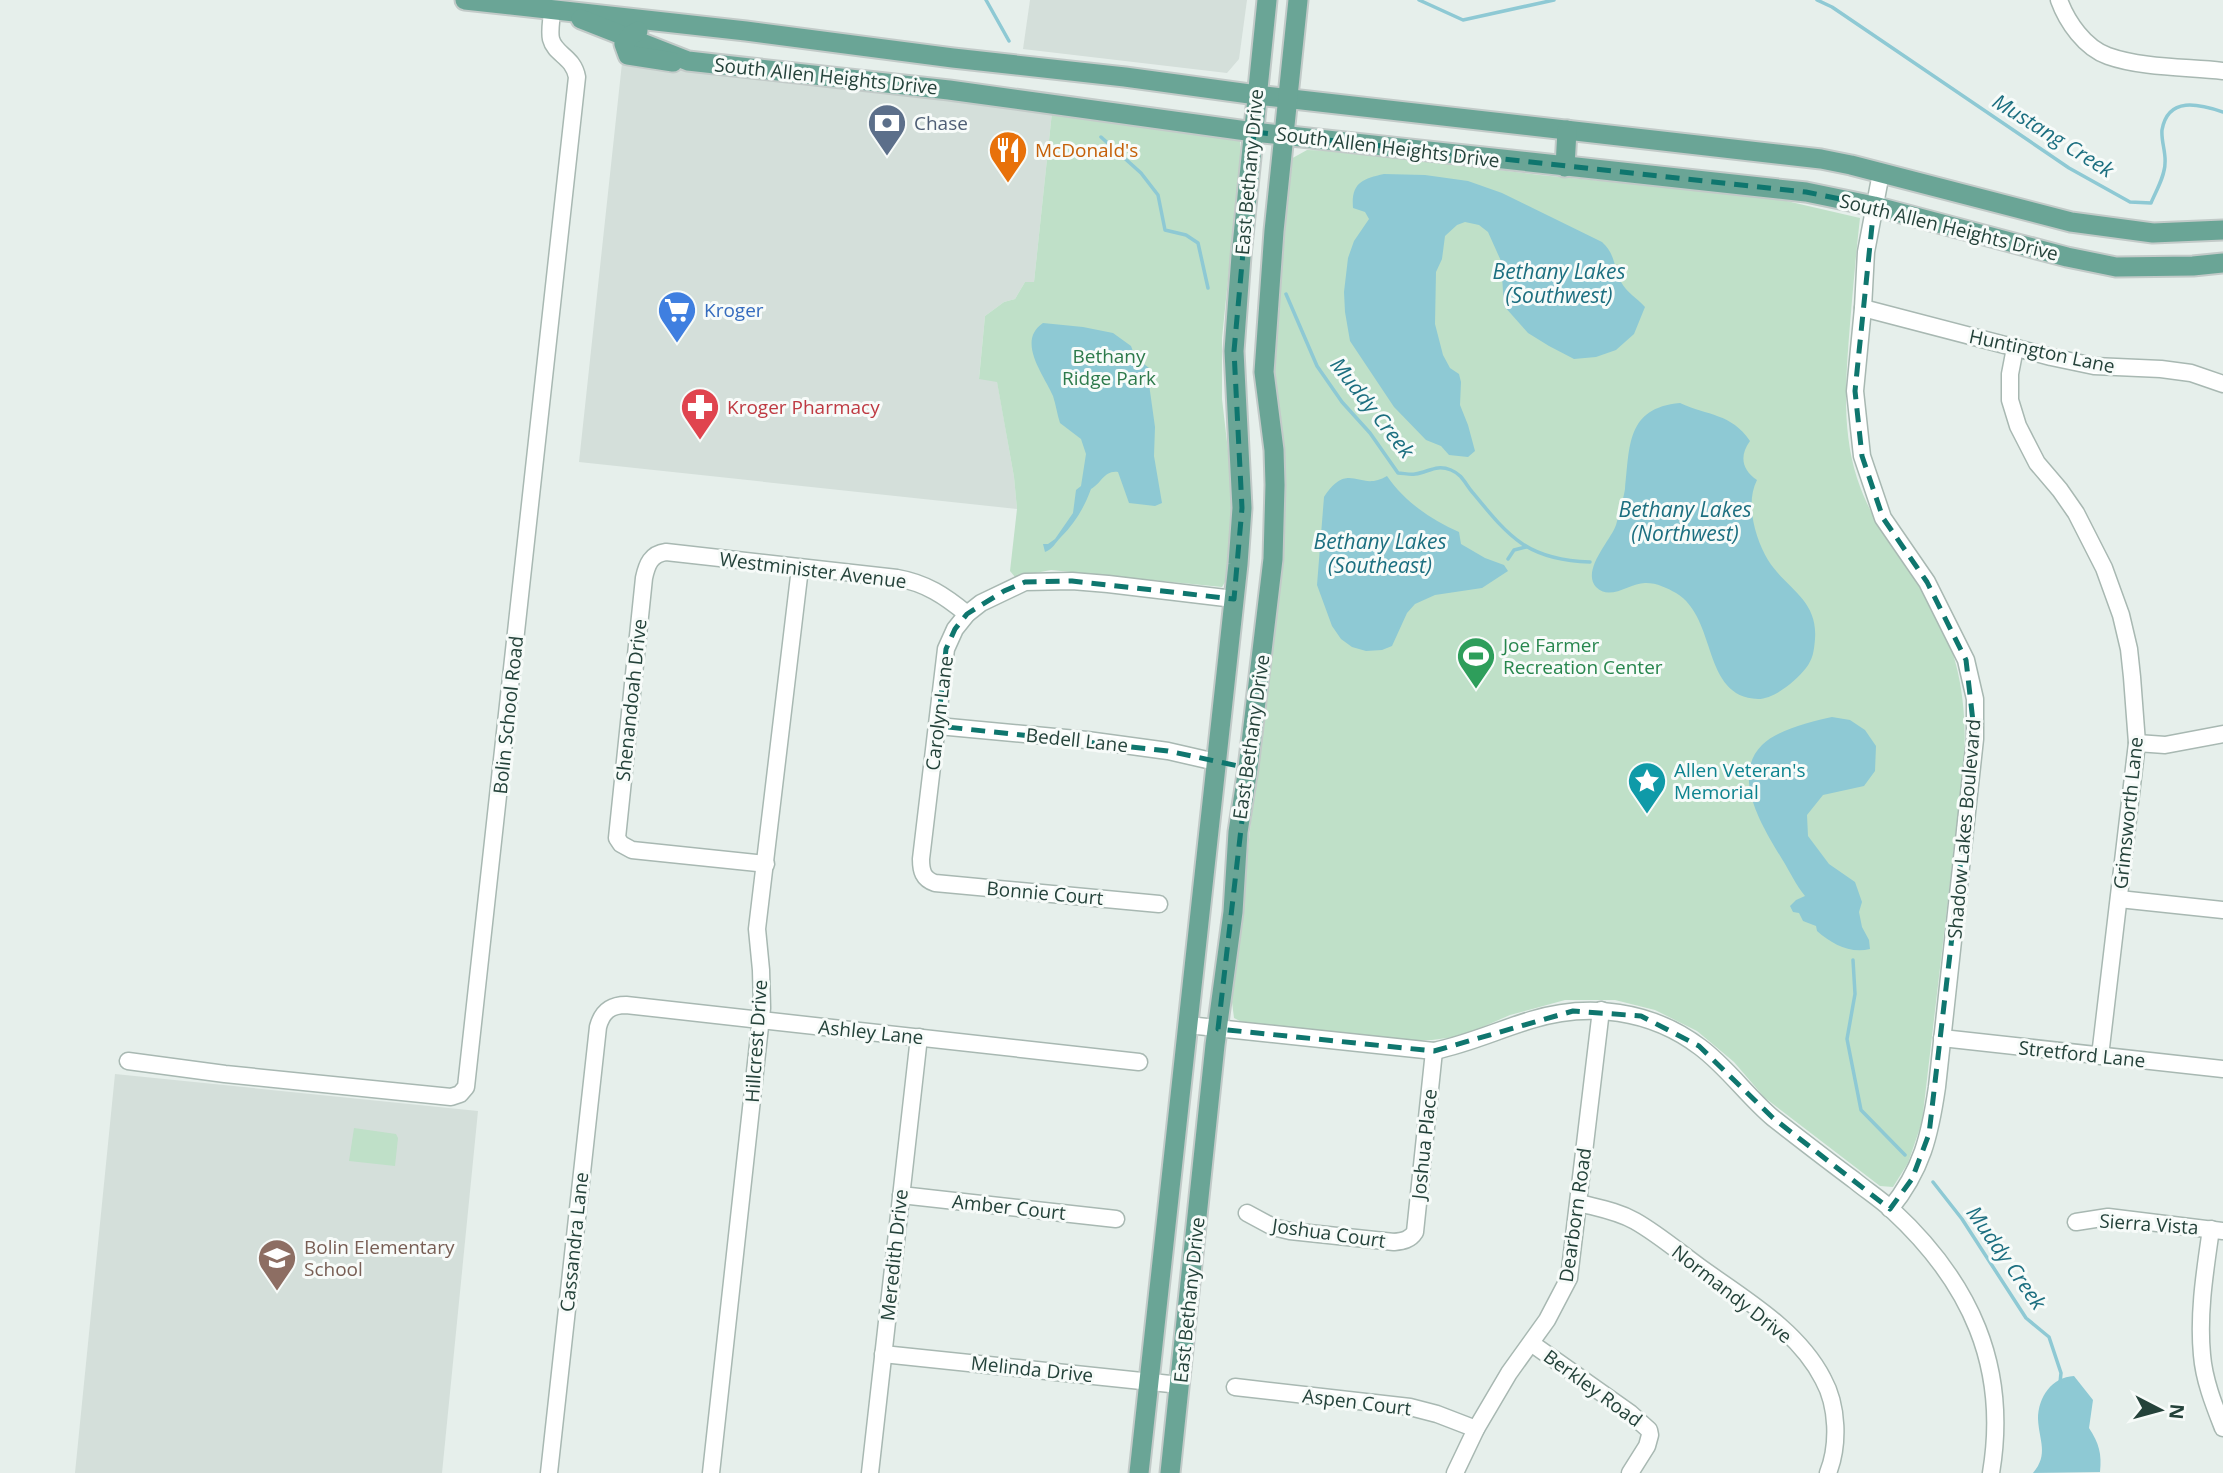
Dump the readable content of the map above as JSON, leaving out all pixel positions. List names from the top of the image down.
{
  "streets": {
    "main road": ["South Allen Heights Drive", "East Bethany Drive"],
    "street": [
      "Huntington Lane",
      "Westminister Avenue",
      "Shenandoah Drive",
      "Carolyn Lane",
      "Bolin School Road",
      "Bedell Lane",
      "Grimsworth Lane",
      "Shadow Lakes Boulevard",
      "Bonnie Court",
      "Ashley Lane",
      "Hillcrest Drive",
      "Stretford Lane",
      "Joshua Place",
      "Amber Court",
      "Dearborn Road",
      "Sierra Vista",
      "Joshua Court",
      "Cassandra Lane",
      "Meredith Drive",
      "Normandy Drive",
      "Melinda Drive",
      "Berkley Road",
      "Aspen Court"
    ]
  },
  "crossings": [
    ["South Allen Heights Drive", "East Bethany Drive"],
    ["South Allen Heights Drive", "Bolin School Road"],
    ["South Allen Heights Drive", "Shadow Lakes Boulevard"],
    ["East Bethany Drive", "Carolyn Lane"],
    ["East Bethany Drive", "Bedell Lane"],
    ["East Bethany Drive", "Melinda Drive"],
    ["Huntington Lane", "Grimsworth Lane"],
    ["Huntington Lane", "Shadow Lakes Boulevard"],
    ["Westminister Avenue", "Shenandoah Drive"],
    ["Westminister Avenue", "Carolyn Lane"],
    ["Westminister Avenue", "Hillcrest Drive"],
    ["Shenandoah Drive", "Hillcrest Drive"],
    ["Carolyn Lane", "Bedell Lane"],
    ["Carolyn Lane", "Bonnie Court"],
    ["Grimsworth Lane", "Stretford Lane"],
    ["Shadow Lakes Boulevard", "Stretford Lane"],
    ["Ashley Lane", "Hillcrest Drive"],
    ["Ashley Lane", "Cassandra Lane"],
    ["Ashley Lane", "Meredith Drive"],
    ["Joshua Place", "Joshua Court"],
    ["Amber Court", "Meredith Drive"],
    ["Dearborn Road", "Normandy Drive"],
    ["Dearborn Road", "Berkley Road"],
    ["Dearborn Road", "Aspen Court"],
    ["Meredith Drive", "Melinda Drive"]
  ],
  "water": [
    "Mustang Creek",
    "Bethany Lakes (Southwest)",
    "Muddy Creek",
    "Bethany Lakes (Northwest)",
    "Bethany Lakes (Southeast)"
  ],
  "parks": ["Bethany Ridge Park"],
  "places": {
    "bank": ["Chase"],
    "restaurant": ["McDonald's"],
    "supermarket": ["Kroger"],
    "pharmacy": ["Kroger Pharmacy"],
    "sports": ["Joe Farmer Recreation Center"],
    "place": ["Allen Veteran's Memorial"],
    "school or university": ["Bolin Elementary School"]
  },
  "north": "right"
}
